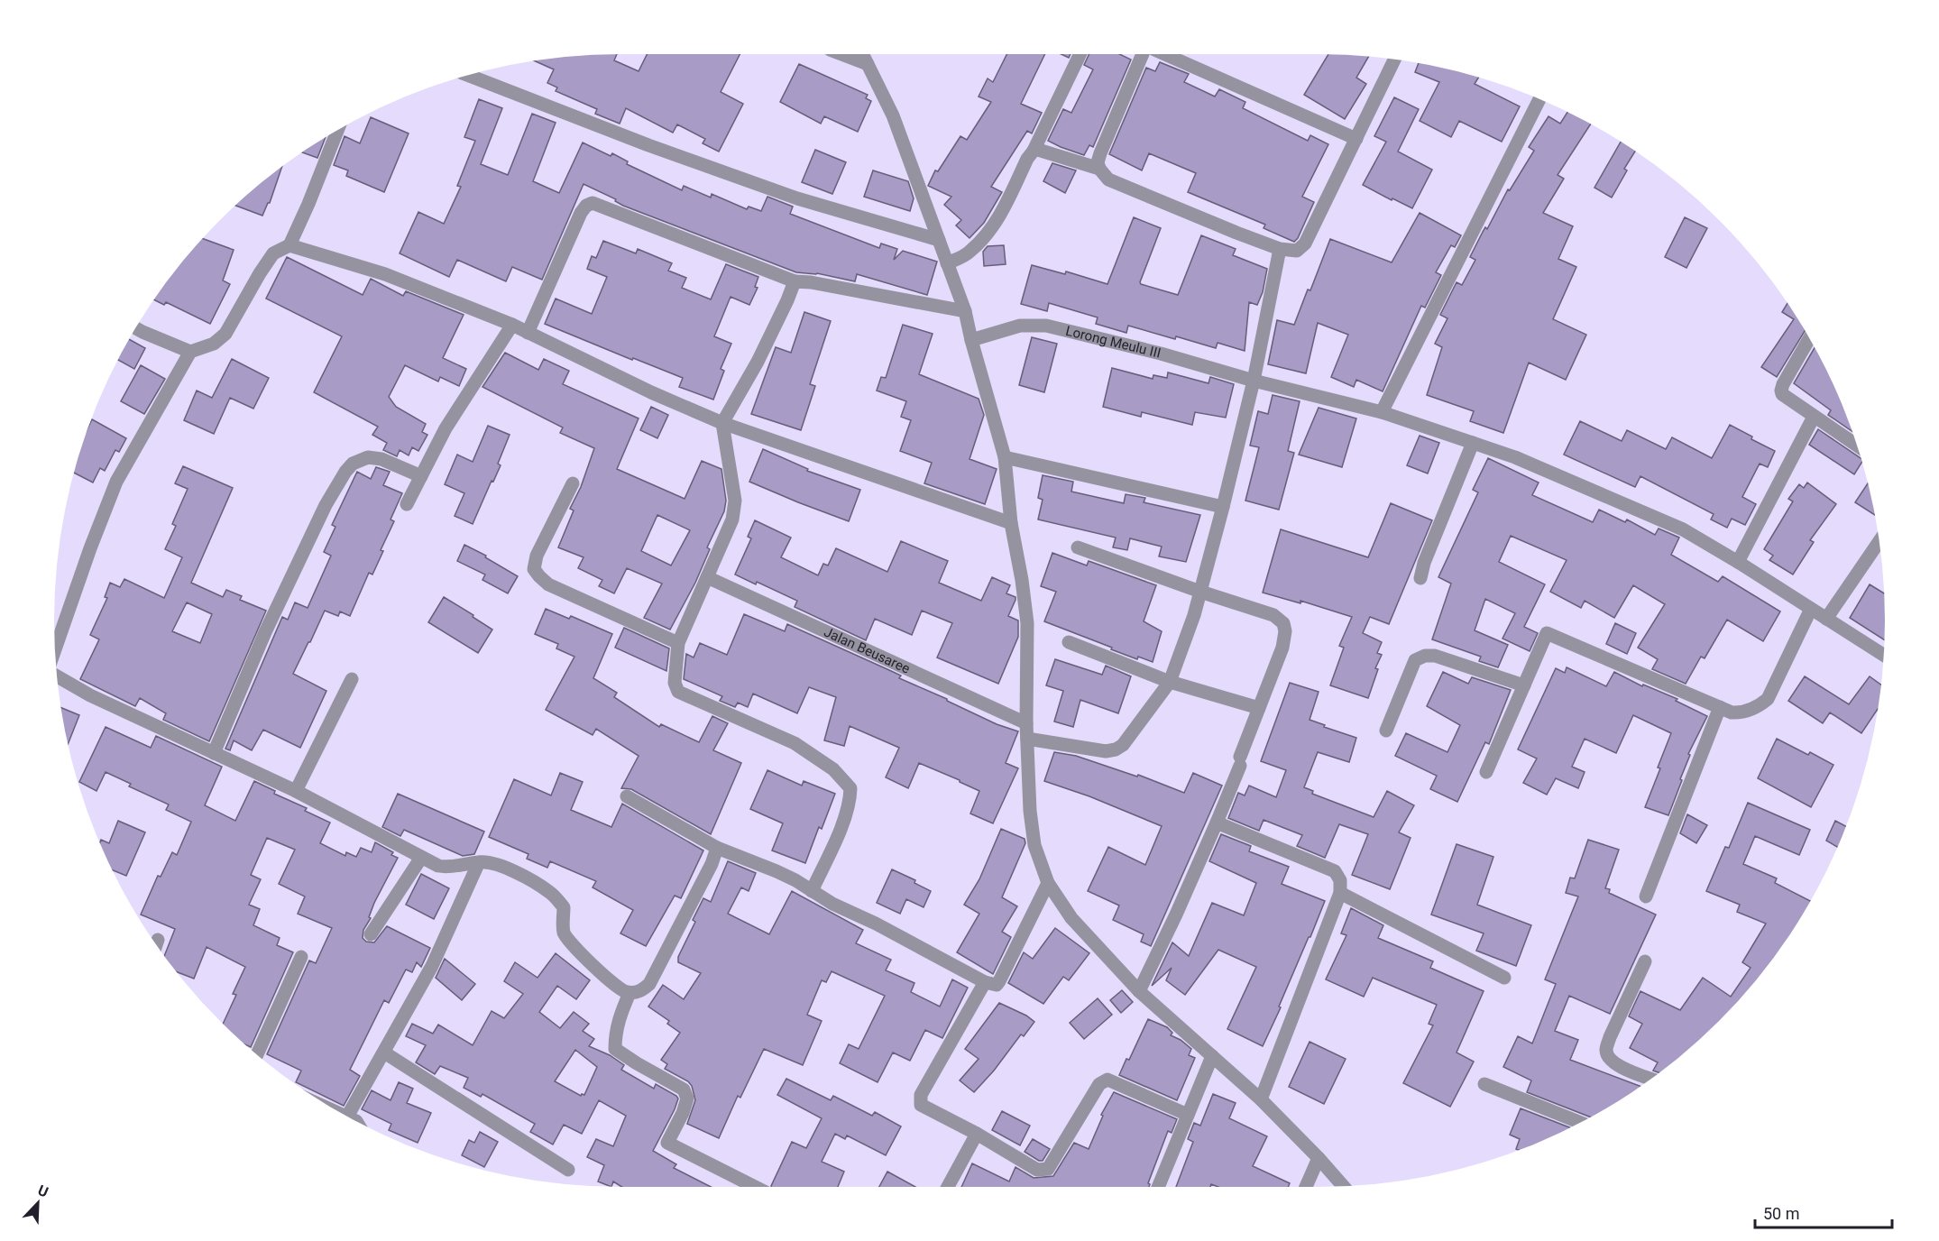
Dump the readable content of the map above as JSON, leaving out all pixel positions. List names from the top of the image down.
{
  "streets": {
    "street": ["Lorong Meulu III", "Jalan Beusaree"]
  },
  "scale_bar": "50 m",
  "north": "top right"
}
